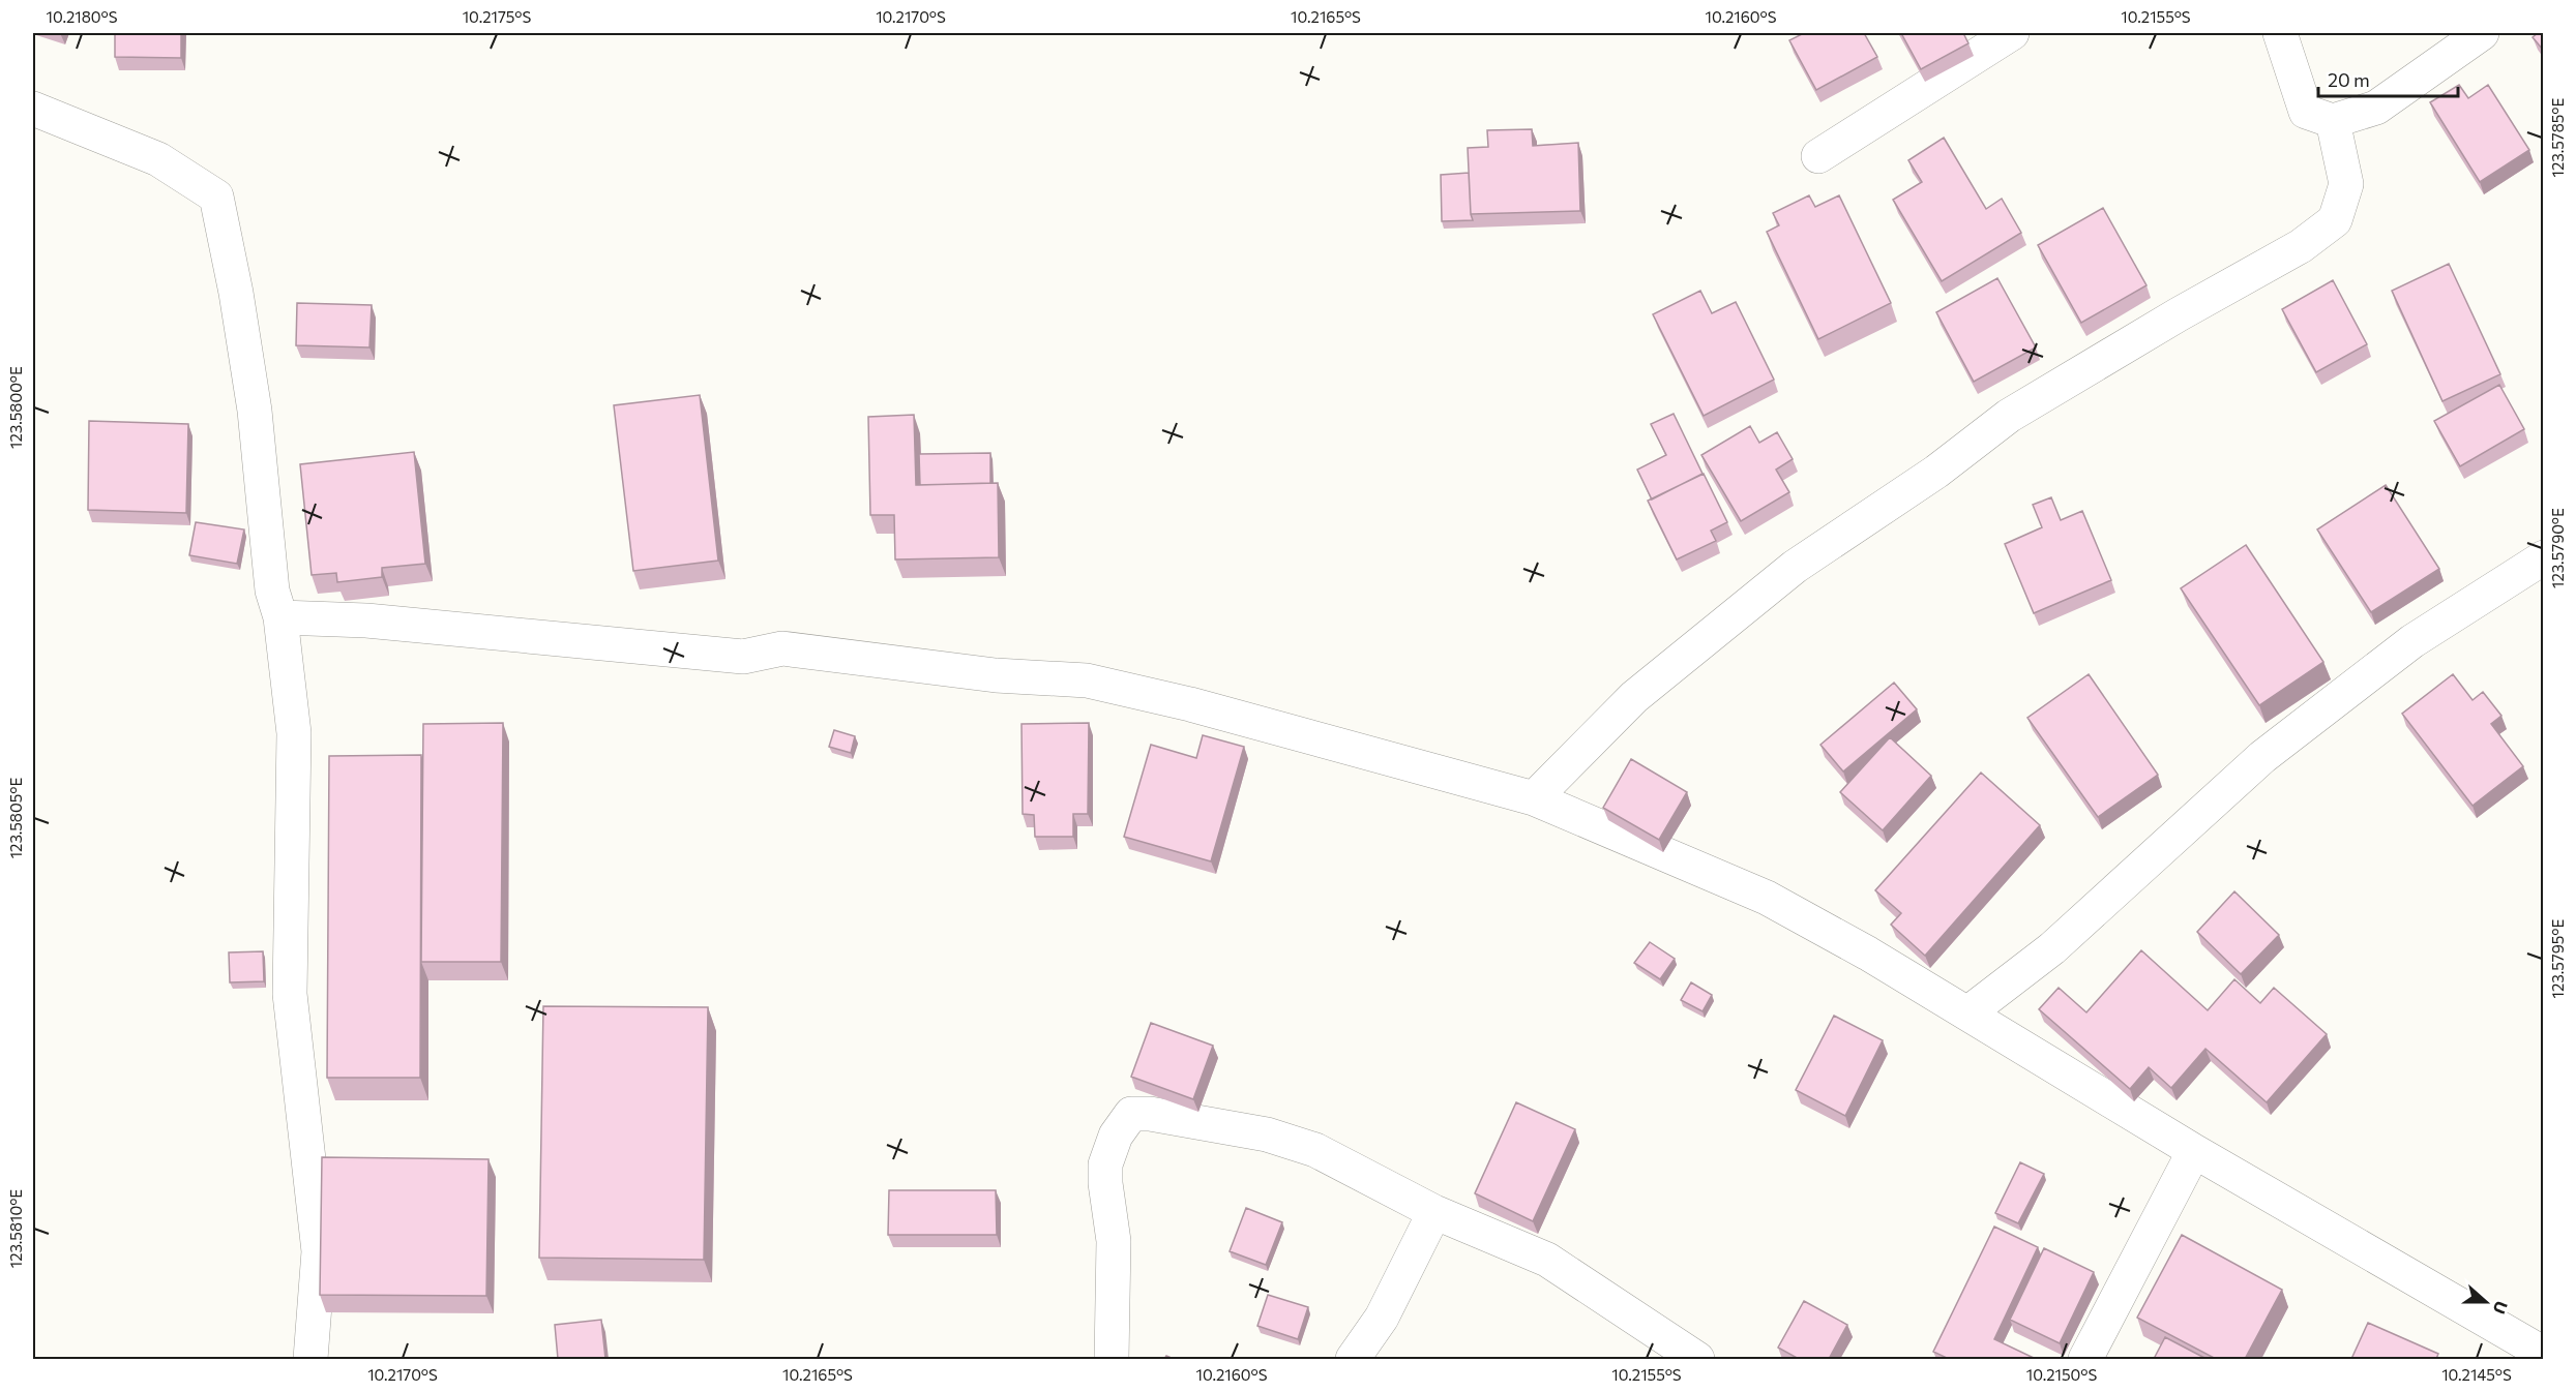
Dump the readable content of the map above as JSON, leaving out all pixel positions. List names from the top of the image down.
{
  "scale_bar": "20 m",
  "north": "right",
  "coordinates": [
    "10.2180°S",
    "10.2175°S",
    "10.2170°S",
    "10.2165°S",
    "10.2160°S",
    "10.2155°S",
    "123.5785°E",
    "123.5800°E",
    "123.5790°E",
    "123.5805°E",
    "123.5795°E",
    "123.5810°E",
    "10.2150°S",
    "10.2145°S"
  ]
}
